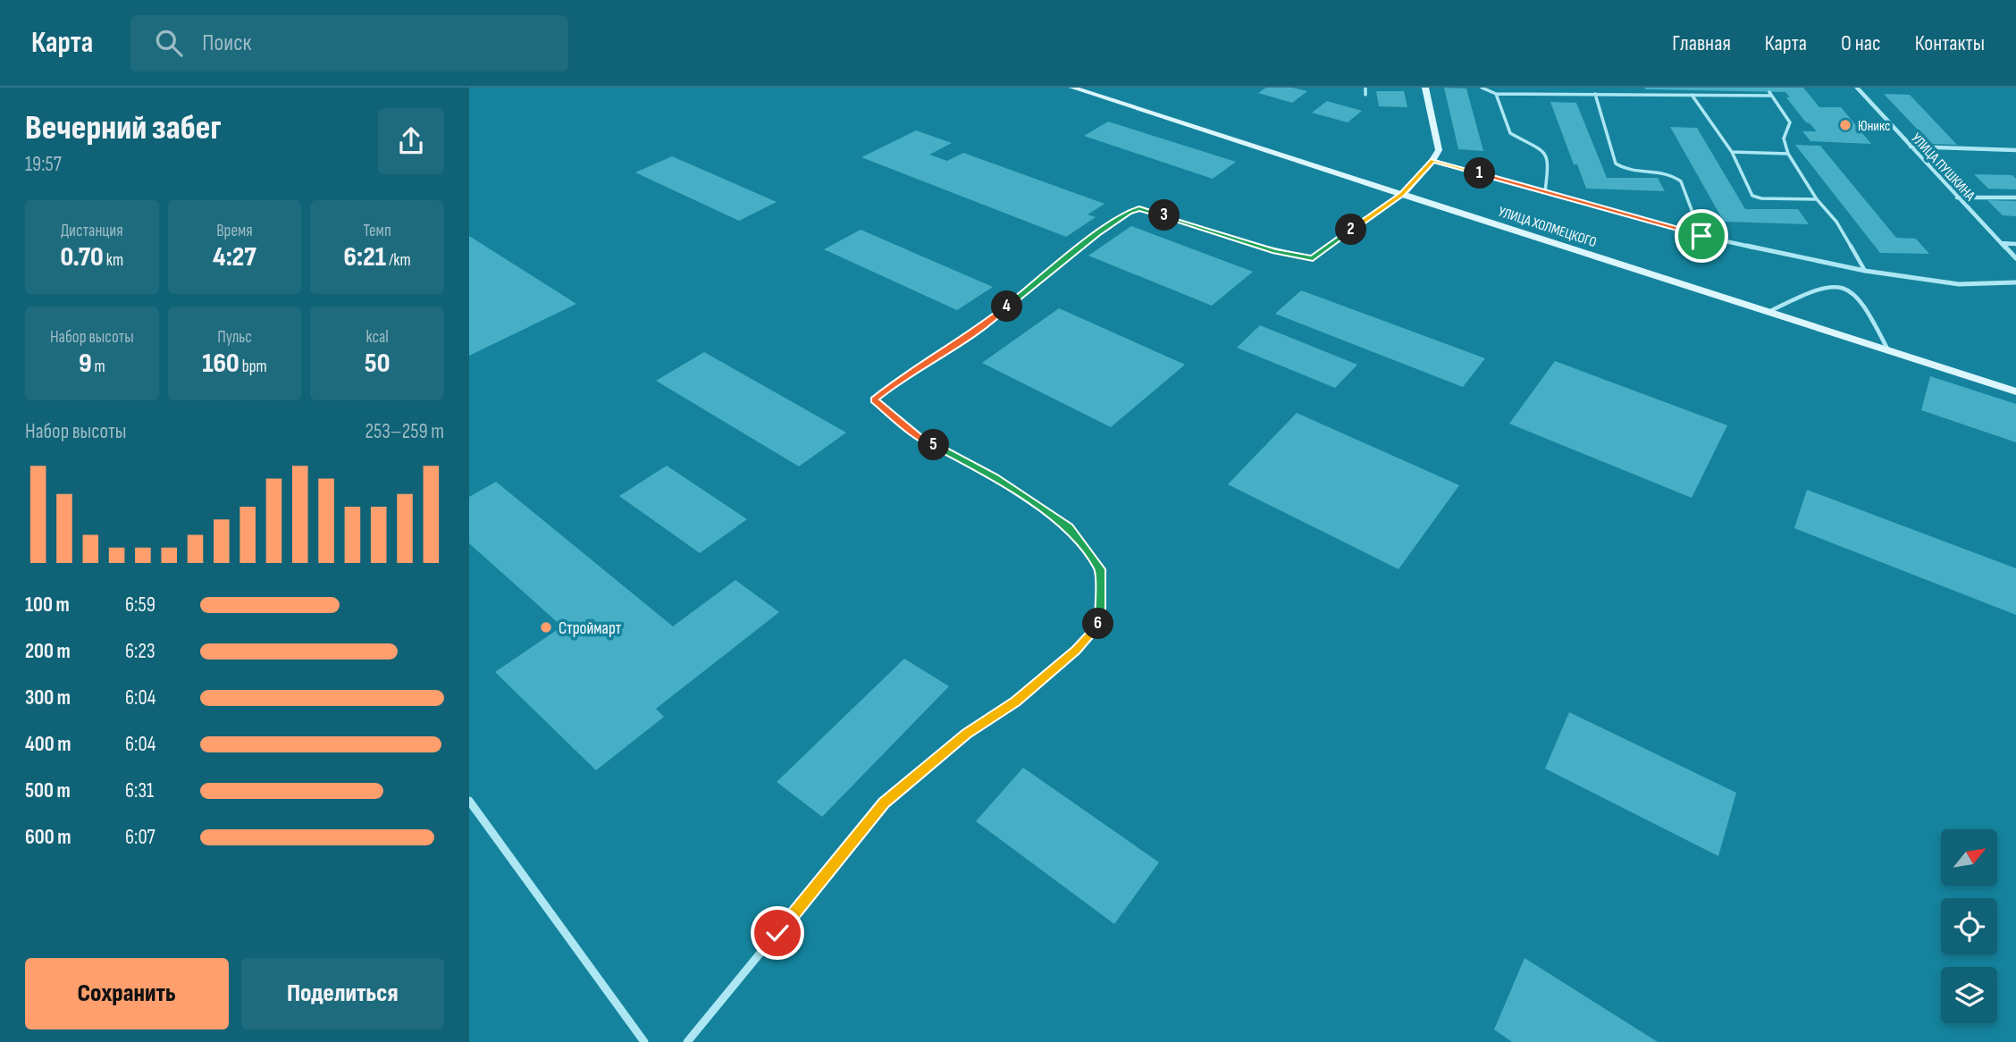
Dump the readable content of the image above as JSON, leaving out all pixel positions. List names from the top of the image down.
{
  "streets": {
    "street": ["УЛИЦА ПУШКИНА", "УЛИЦА ХОЛМЕЦКОГО"]
  },
  "places": ["Юникс", "Строймарт"],
  "north": "top right",
  "page": {
    "header": "Карта",
    "search": "Поиск",
    "nav": [
      "Главная",
      "Карта",
      "О нас",
      "Контакты"
    ],
    "heading": ["Вечерний забег", "19:57"],
    "pins": [
      "1",
      "3",
      "2",
      "4",
      "5",
      "6"
    ],
    "stats": [
      ["Дистанция", "0.70 km"],
      ["Время", "4:27"],
      ["Темп", "6:21 /km"],
      ["Набор высоты", "9 m"],
      ["Пульс", "160 bpm"],
      ["kcal", "50"]
    ],
    "chart": ["Набор высоты", "253–259 m"],
    "list": [
      {
        "name": "100 m",
        "note": "6:59"
      },
      {
        "name": "200 m",
        "note": "6:23"
      },
      {
        "name": "300 m",
        "note": "6:04"
      },
      {
        "name": "400 m",
        "note": "6:04"
      },
      {
        "name": "500 m",
        "note": "6:31"
      },
      {
        "name": "600 m",
        "note": "6:07"
      }
    ],
    "buttons": ["Сохранить", "Поделиться"]
  }
}
